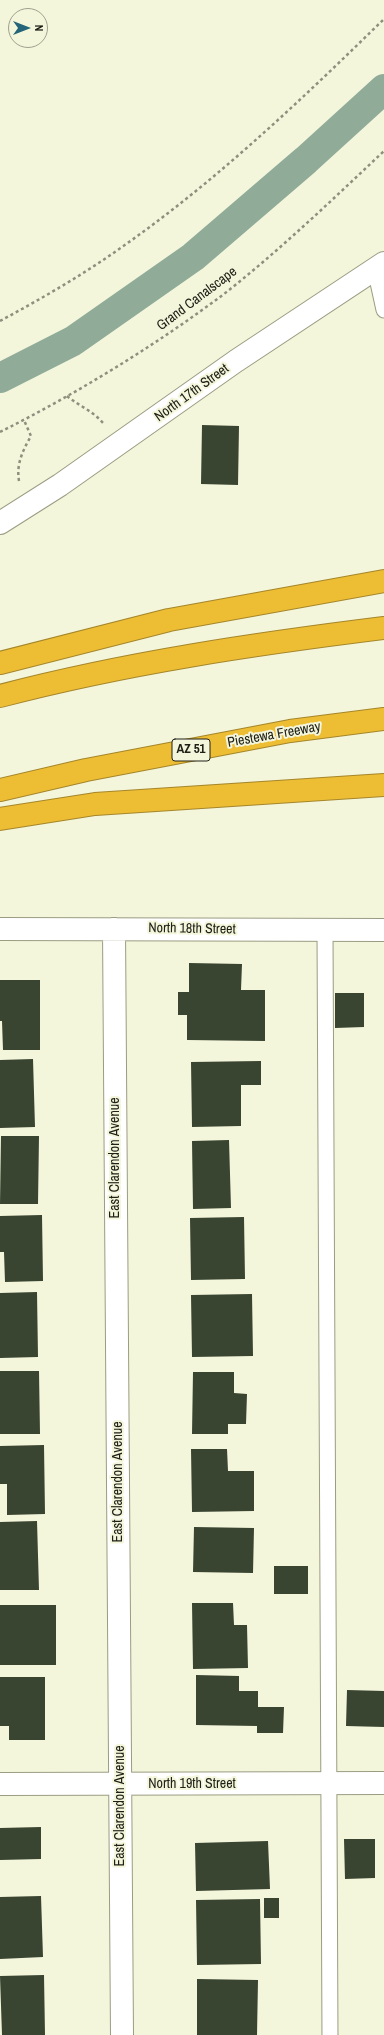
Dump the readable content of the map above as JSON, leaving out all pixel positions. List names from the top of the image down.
{
  "streets": {
    "highway": ["Piestewa Freeway", "AZ 51"],
    "street": [
      "North 17th Street",
      "North 18th Street",
      "East Clarendon Avenue",
      "North 19th Street"
    ],
    "path": ["Grand Canalscape"]
  },
  "crossings": [
    ["North 18th Street", "East Clarendon Avenue"],
    ["East Clarendon Avenue", "North 19th Street"]
  ],
  "north": "right"
}
